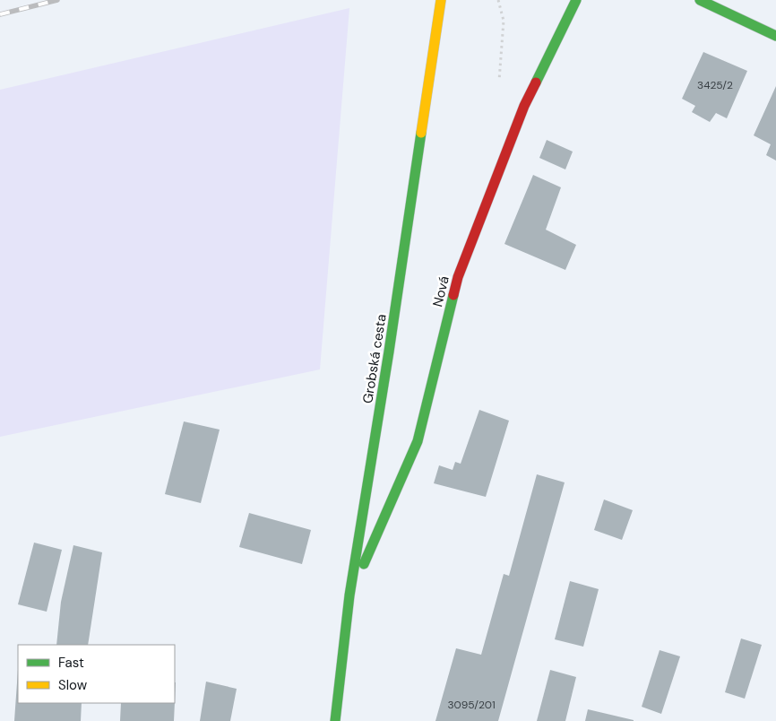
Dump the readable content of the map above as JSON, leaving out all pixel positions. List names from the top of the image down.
{
  "streets": {
    "street": ["Nová", "Grobská cesta"]
  },
  "crossings": [
    ["Nová", "Grobská cesta"]
  ],
  "house_numbers": ["3425/2", "3095/201"],
  "legend": ["Fast", "Slow"]
}
